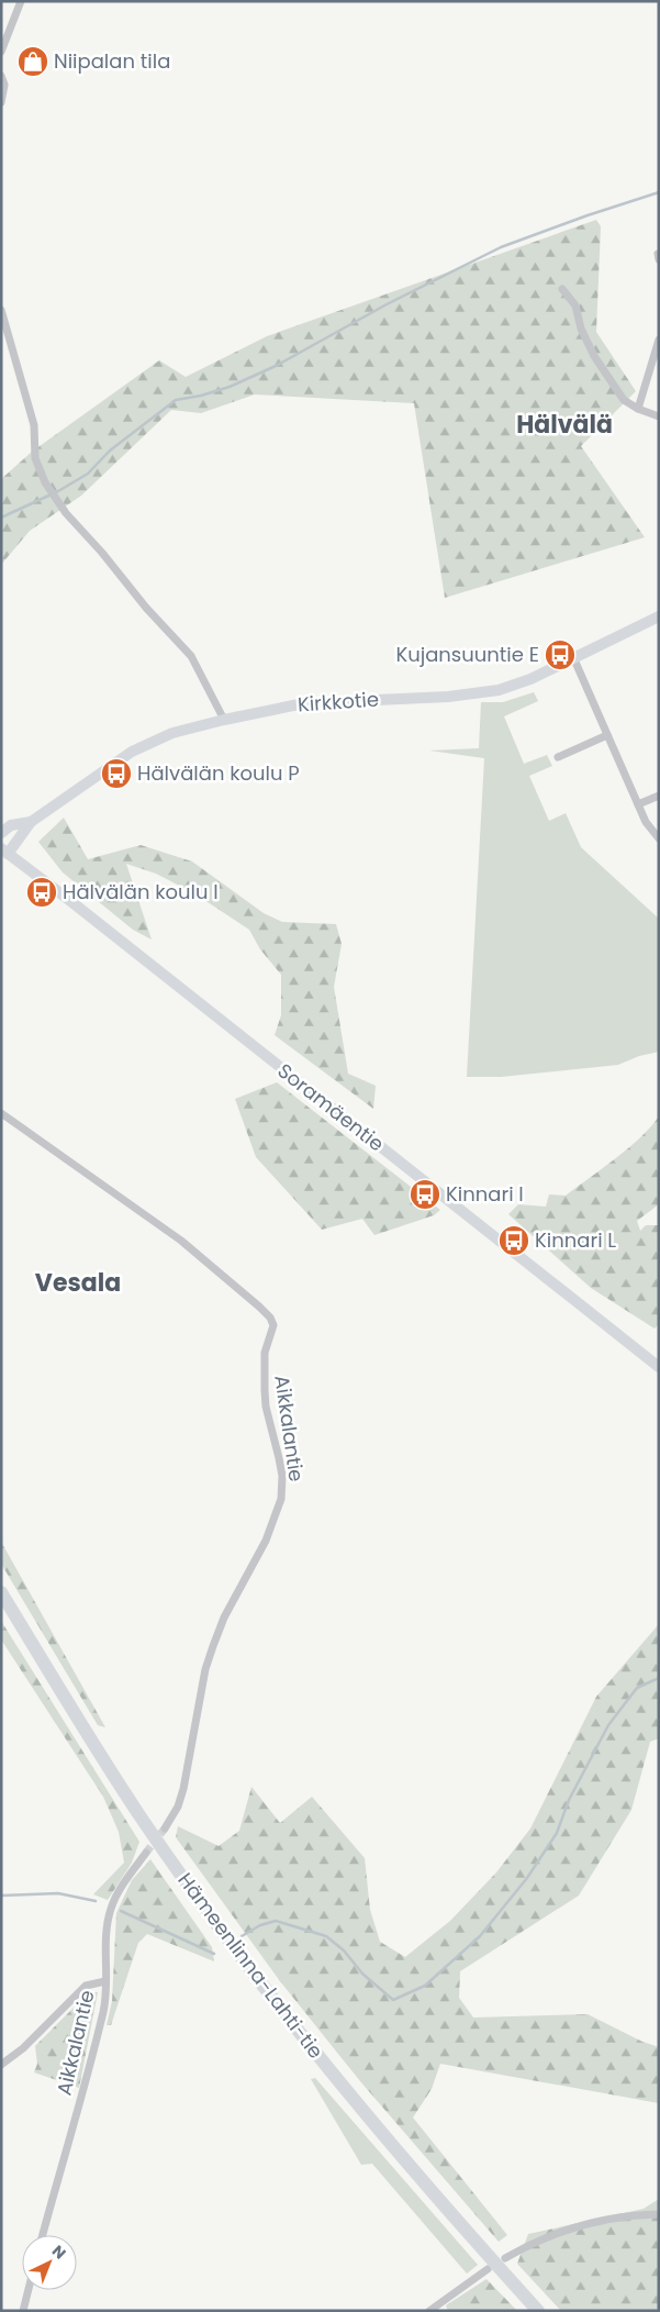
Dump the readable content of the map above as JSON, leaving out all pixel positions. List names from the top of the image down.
{
  "streets": {
    "highway": ["Hämeenlinna-Lahti-tie"],
    "street": ["Kirkkotie", "Soramäentie", "Aikkalantie"]
  },
  "crossings": [
    ["Kirkkotie", "Soramäentie"]
  ],
  "districts": ["Hälvälä", "Vesala"],
  "places": {
    "shop": ["Niipalan tila"],
    "bus stop": [
      "Kujansuuntie E",
      "Hälvälän koulu P",
      "Hälvälän koulu I",
      "Kinnari I",
      "Kinnari L"
    ]
  },
  "north": "top right"
}
